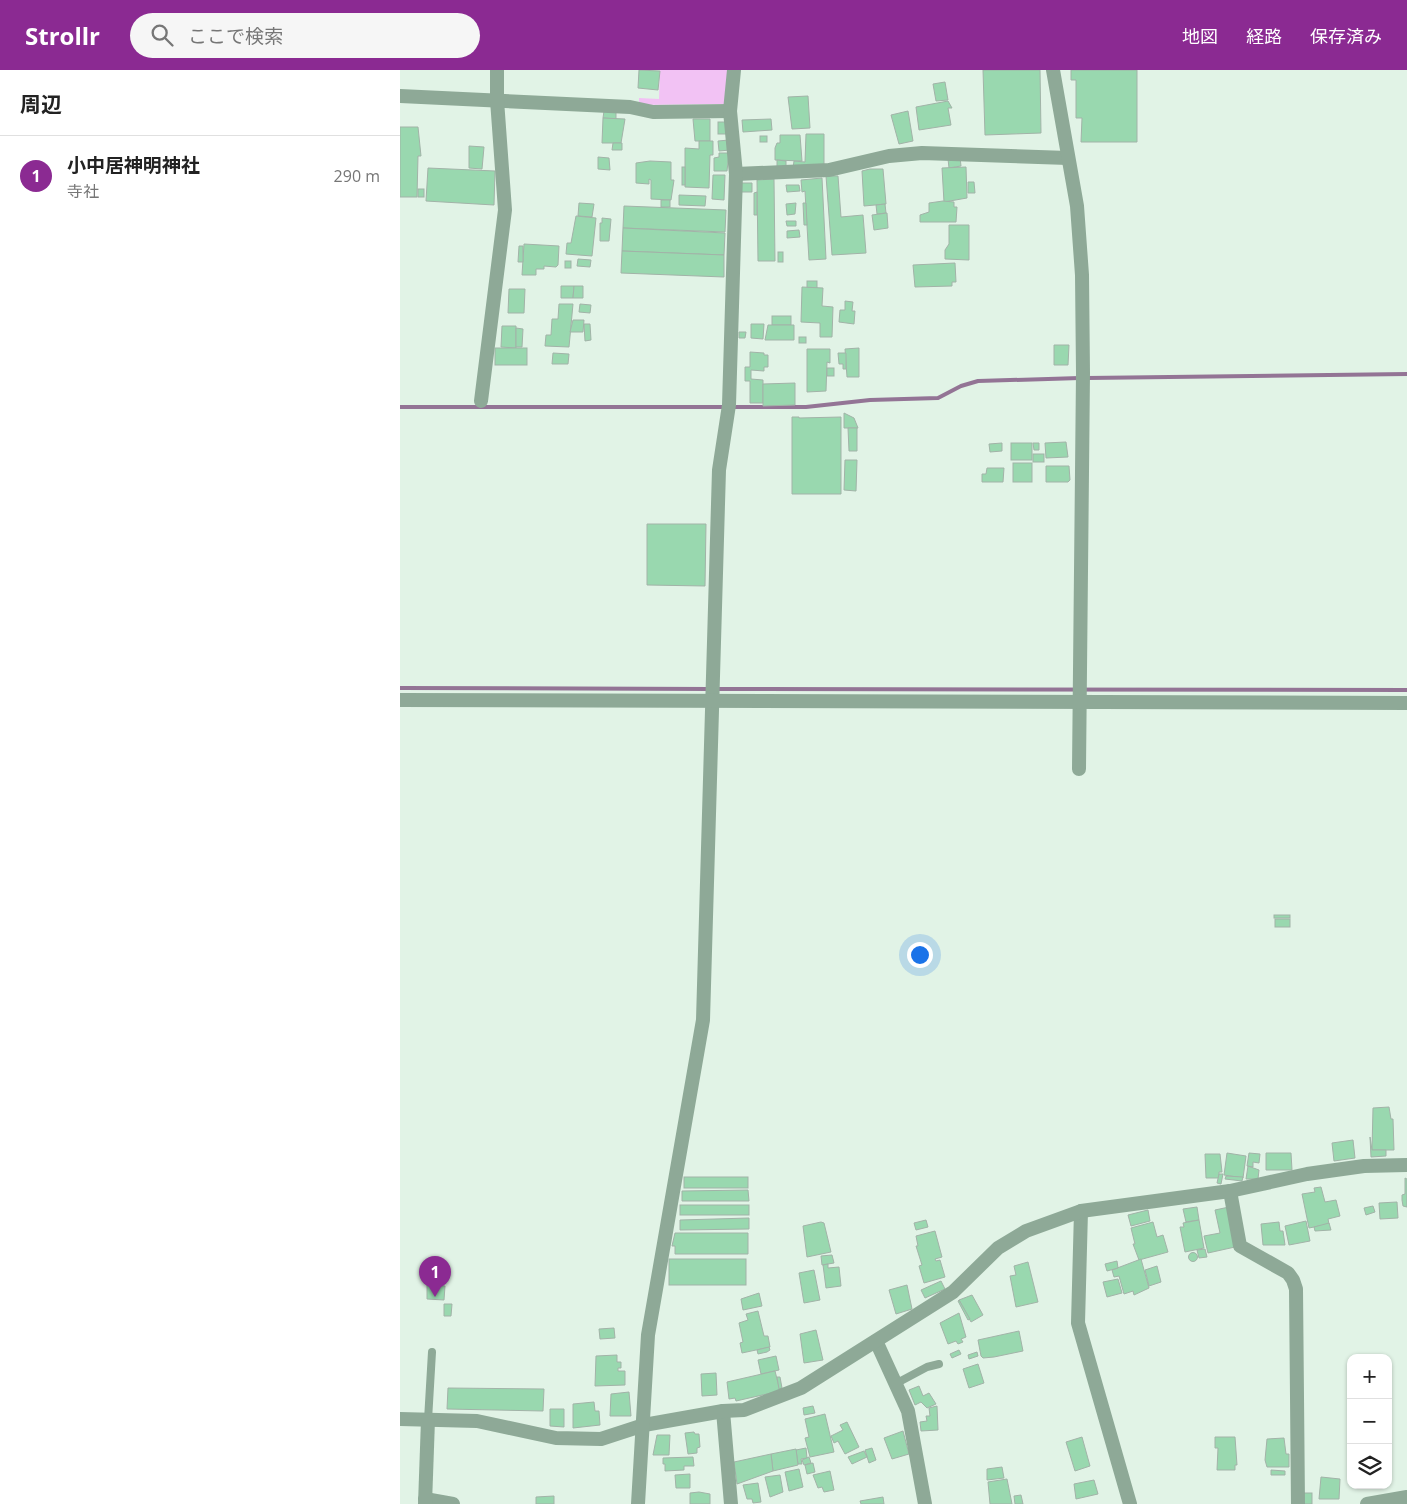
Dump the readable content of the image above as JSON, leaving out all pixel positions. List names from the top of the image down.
{
  "page": {
    "header": "Strollr",
    "search": "ここで検索",
    "nav": ["地図", "経路", "保存済み"],
    "heading": "周辺",
    "list": [
      {
        "mark": "1",
        "name": "小中居神明神社",
        "note": "寺社",
        "value": "290 m"
      }
    ],
    "pins": "1",
    "map_buttons": ["+", "−"]
  }
}
